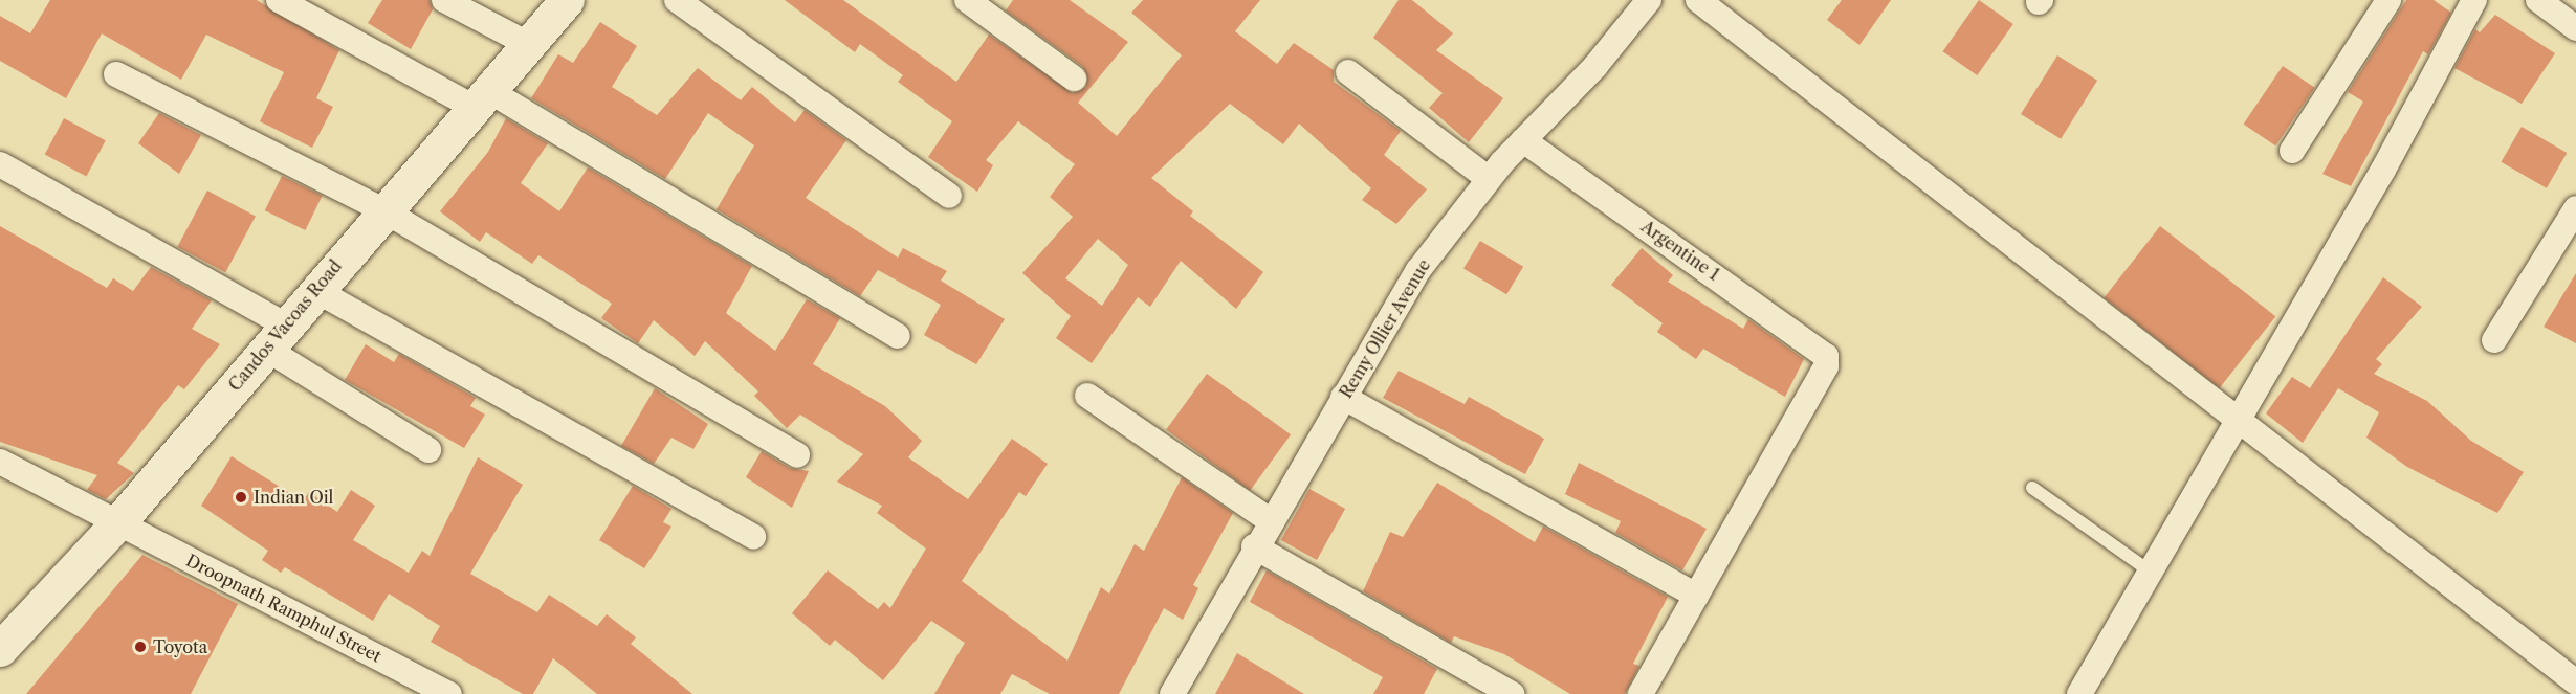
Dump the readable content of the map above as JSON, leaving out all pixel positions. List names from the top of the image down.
{
  "streets": {
    "main road": ["Candos Vacoas Road"],
    "street": ["Argentine 1", "Remy Ollier Avenue", "Droopnath Ramphul Street"]
  },
  "crossings": [
    ["Argentine 1", "Remy Ollier Avenue"],
    ["Candos Vacoas Road", "Droopnath Ramphul Street"]
  ],
  "places": ["Indian Oil", "Toyota"]
}
